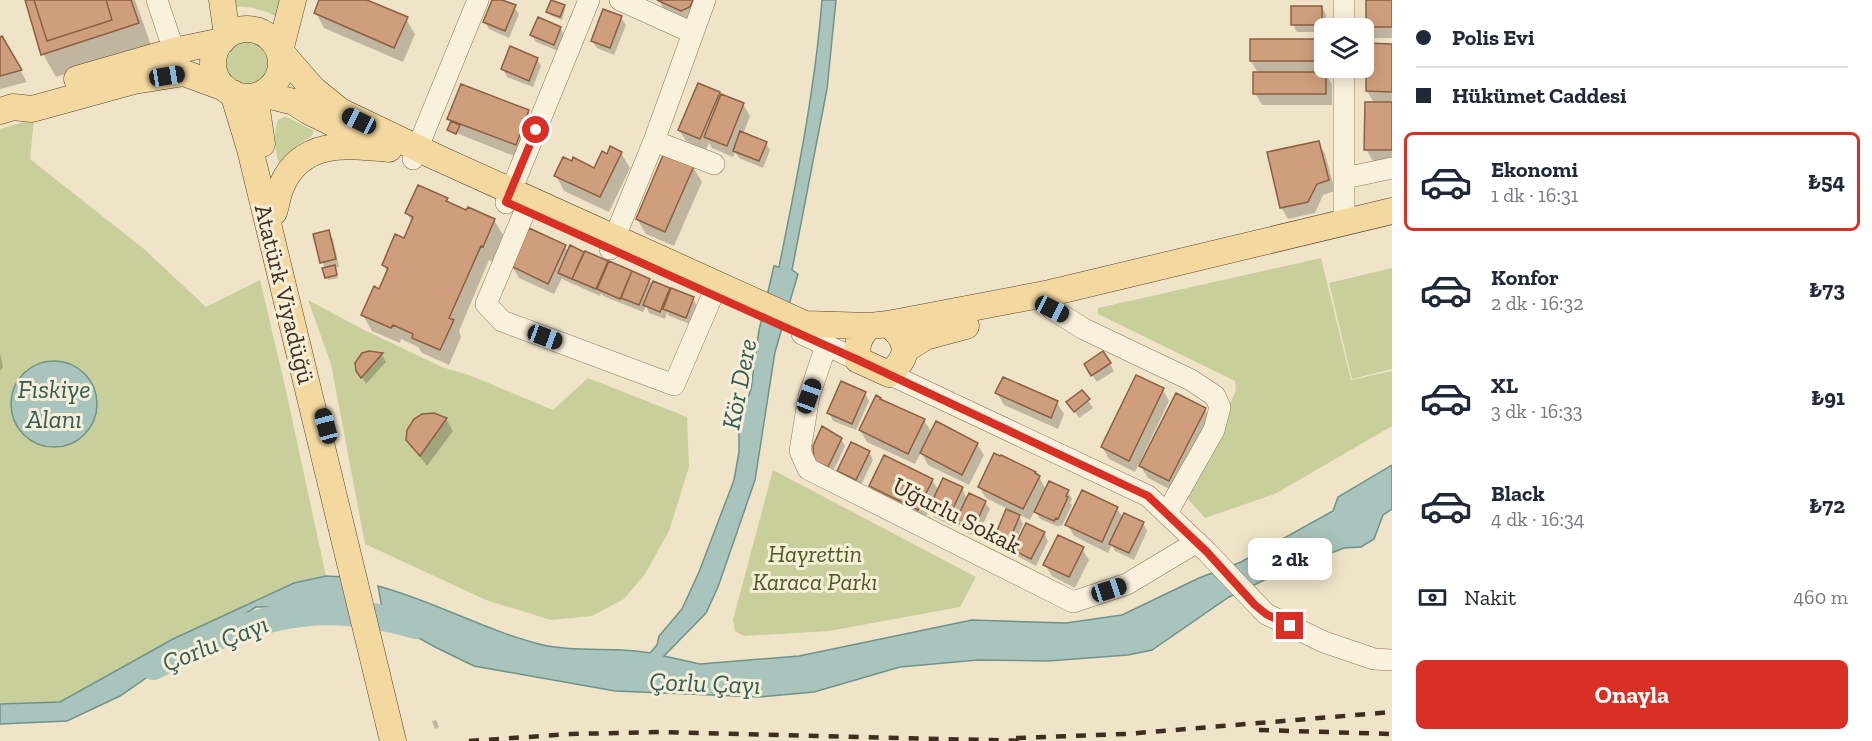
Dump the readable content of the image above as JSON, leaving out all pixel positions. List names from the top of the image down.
{
  "streets": {
    "main road": ["Atatürk Viyadüğü"],
    "street": ["Uğurlu Sokak"]
  },
  "water": ["Kör Dere", "Fıskiye Alanı", "Çorlu Çayı"],
  "parks": ["Hayrettin Karaca Parkı"],
  "page": {
    "banner": ["Polis Evi", "Hükümet Caddesi"],
    "list": [
      {
        "name": "Ekonomi",
        "note": "1 dk · 16:31",
        "value": "₺54"
      },
      {
        "name": "Konfor",
        "note": "2 dk · 16:32",
        "value": "₺73"
      },
      {
        "name": "XL",
        "note": "3 dk · 16:33",
        "value": "₺91"
      },
      {
        "name": "Black",
        "note": "4 dk · 16:34",
        "value": "₺72"
      }
    ],
    "bubble": "2 dk",
    "pay": ["Nakit", "460 m"],
    "buttons": "Onayla"
  }
}
